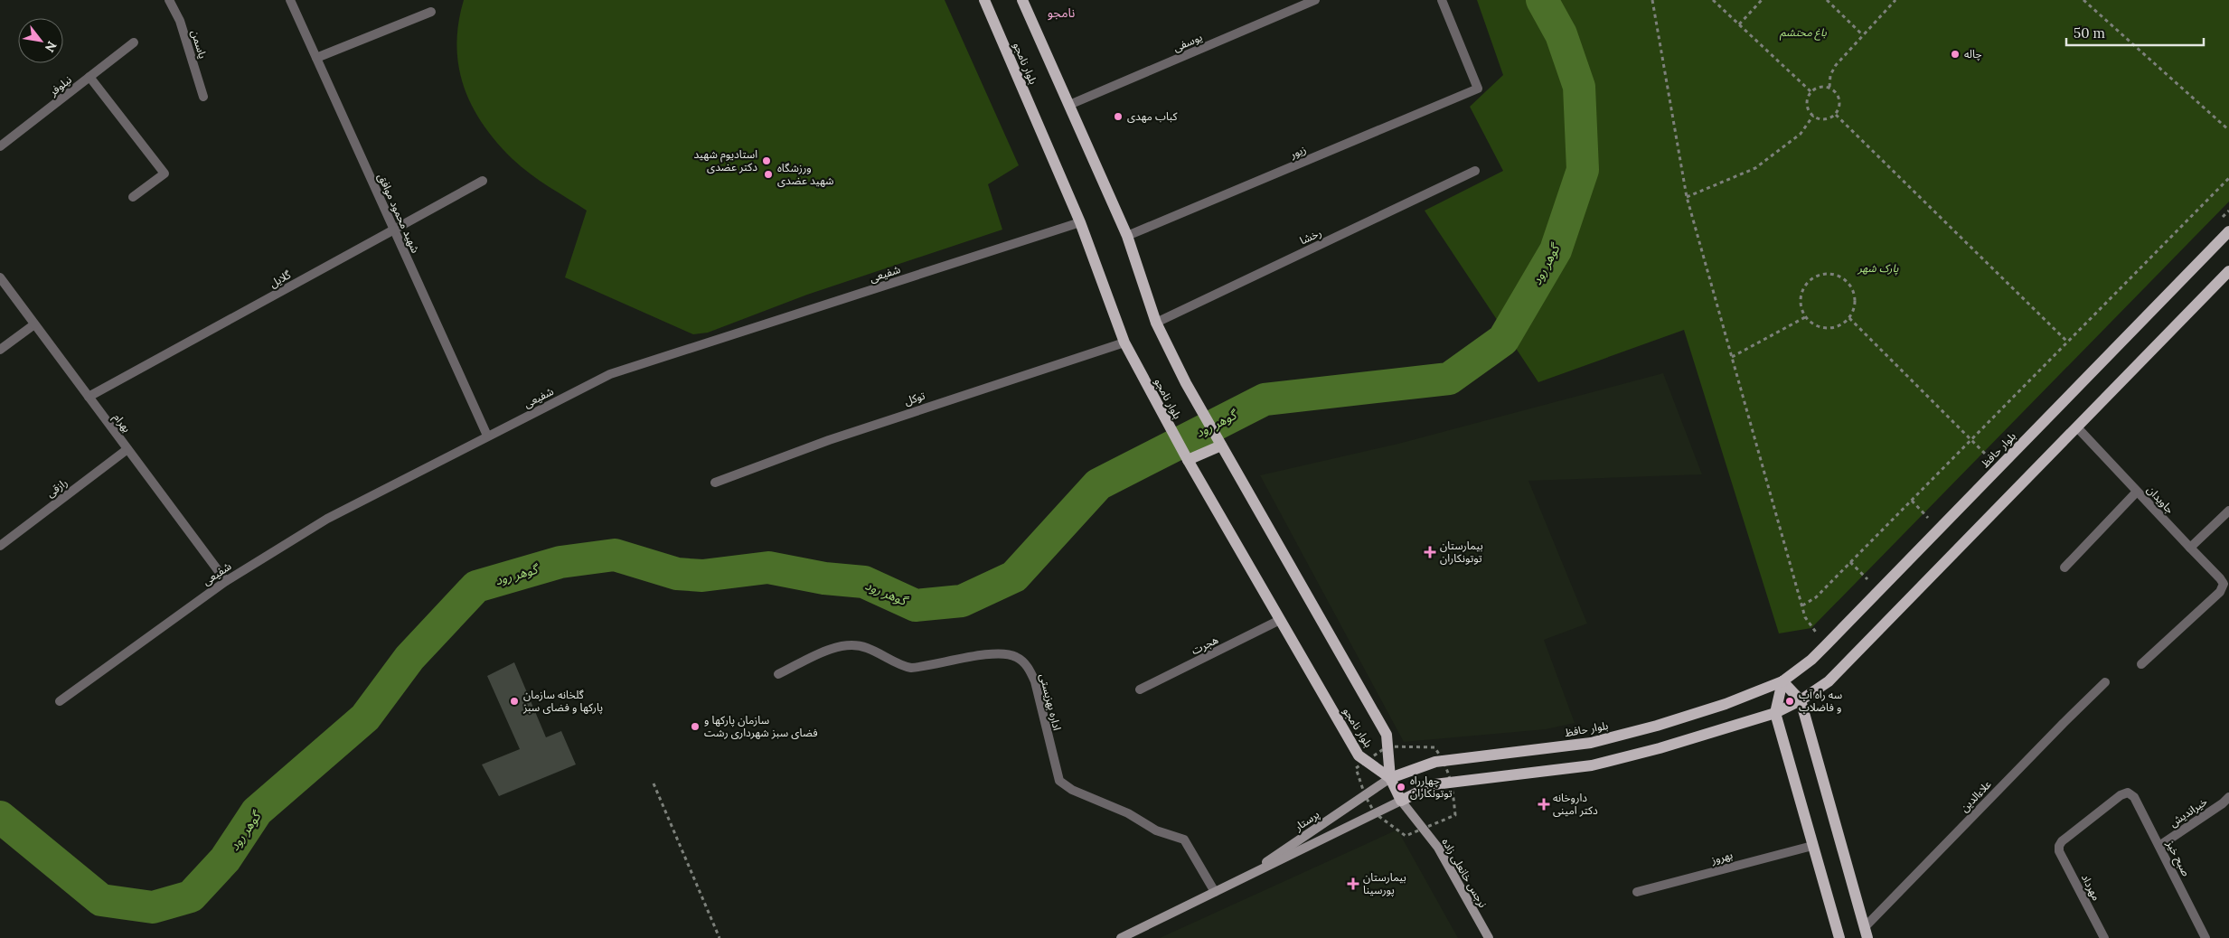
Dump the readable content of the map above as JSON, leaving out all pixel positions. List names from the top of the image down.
{
  "streets": {
    "main road": ["بلوار نامجو", "بلوار حافظ"],
    "street": [
      "یوسفی",
      "یاسمن",
      "نیلوفر",
      "زیور",
      "شهید محمود موافق",
      "رخشا",
      "شفیعی",
      "گلایل",
      "توکل",
      "بهرام",
      "رازقی",
      "جاویدان",
      "هجرت",
      "اداره بهزیستی",
      "علاءالدین",
      "خیراندیش",
      "پرستار",
      "بهروز",
      "صبح خیز",
      "نرجس خانعلی زاده",
      "مهرداد"
    ]
  },
  "crossings": [
    ["یوسفی", "بلوار نامجو"],
    ["بلوار نامجو", "زیور"],
    ["بلوار نامجو", "رخشا"],
    ["بلوار نامجو", "شفیعی"],
    ["بلوار نامجو", "توکل"],
    ["بلوار نامجو", "بلوار حافظ"],
    ["بلوار نامجو", "هجرت"],
    ["بلوار نامجو", "پرستار"],
    ["شهید محمود موافق", "شفیعی"],
    ["شهید محمود موافق", "گلایل"],
    ["شفیعی", "بهرام"],
    ["گلایل", "بهرام"],
    ["بهرام", "رازقی"],
    ["بلوار حافظ", "پرستار"],
    ["اداره بهزیستی", "پرستار"],
    ["خیراندیش", "صبح خیز"],
    ["پرستار", "نرجس خانعلی زاده"],
    ["صبح خیز", "مهرداد"]
  ],
  "districts": ["نامجو"],
  "water": ["گوهر رود"],
  "parks": ["باغ محتشم", "پارک شهر"],
  "places": {
    "other": [
      "چاله",
      "کباب مهدی",
      "استادیوم شهید دکتر عضدی",
      "ورزشگاه شهید عضدی",
      "گلخانه سازمان پارکها و فضای سبز",
      "سه راه آب و فاضلاب",
      "سازمان پارکها و فضای سبز شهرداری رشت",
      "چهارراه توتونکاران"
    ],
    "health": ["بیمارستان توتونکاران", "داروخانه دکتر امینی", "بیمارستان پورسینا"]
  },
  "scale_bar": "50 m",
  "north": "bottom right"
}
